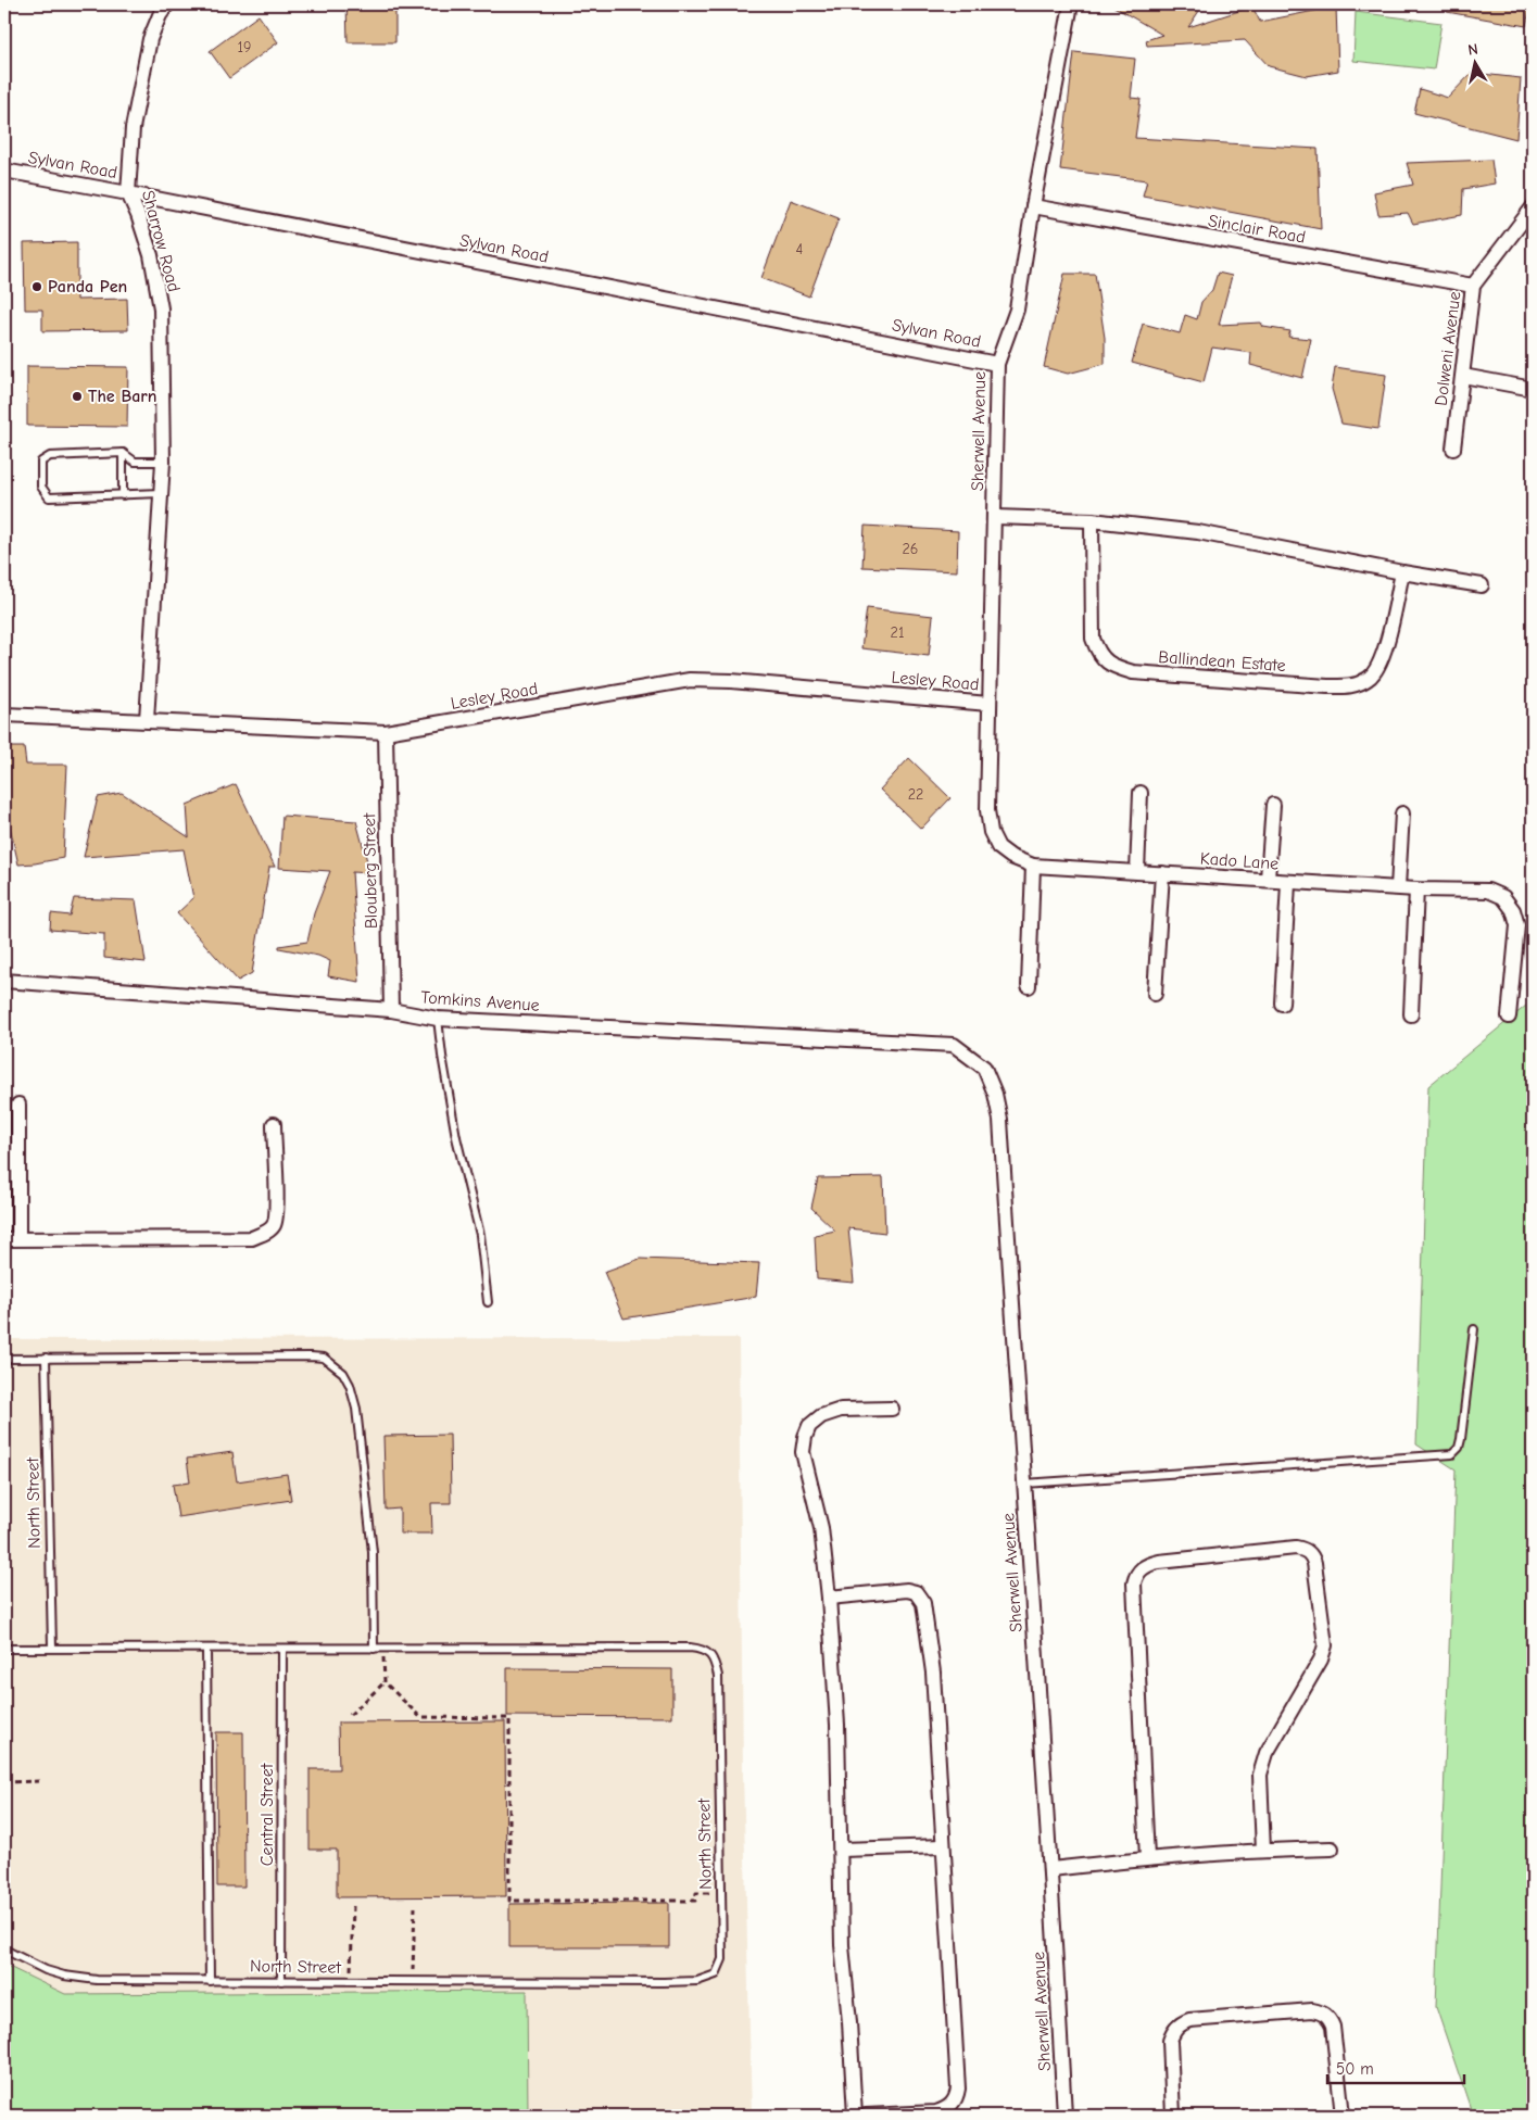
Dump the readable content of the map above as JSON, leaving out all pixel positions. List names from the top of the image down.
{
  "streets": {
    "street": [
      "Sylvan Road",
      "Sinclair Road",
      "Sharrow Road",
      "Dolweni Avenue",
      "Sherwell Avenue",
      "Ballindean Estate",
      "Lesley Road",
      "Kado Lane",
      "Blouberg Street",
      "Tomkins Avenue"
    ],
    "lane": ["North Street", "Central Street"]
  },
  "crossings": [
    ["Sylvan Road", "Sharrow Road"],
    ["Sylvan Road", "Sherwell Avenue"],
    ["Sinclair Road", "Dolweni Avenue"],
    ["Sinclair Road", "Sherwell Avenue"],
    ["Sharrow Road", "Lesley Road"],
    ["Sherwell Avenue", "Lesley Road"],
    ["Sherwell Avenue", "Kado Lane"],
    ["Sherwell Avenue", "Tomkins Avenue"],
    ["Lesley Road", "Kado Lane"],
    ["Lesley Road", "Blouberg Street"],
    ["Blouberg Street", "Tomkins Avenue"],
    ["North Street", "Central Street"]
  ],
  "places": ["Panda Pen", "The Barn"],
  "house_numbers": [
    "19",
    "4",
    "26",
    "21",
    "22"
  ],
  "scale_bar": "50 m",
  "north": "top"
}
